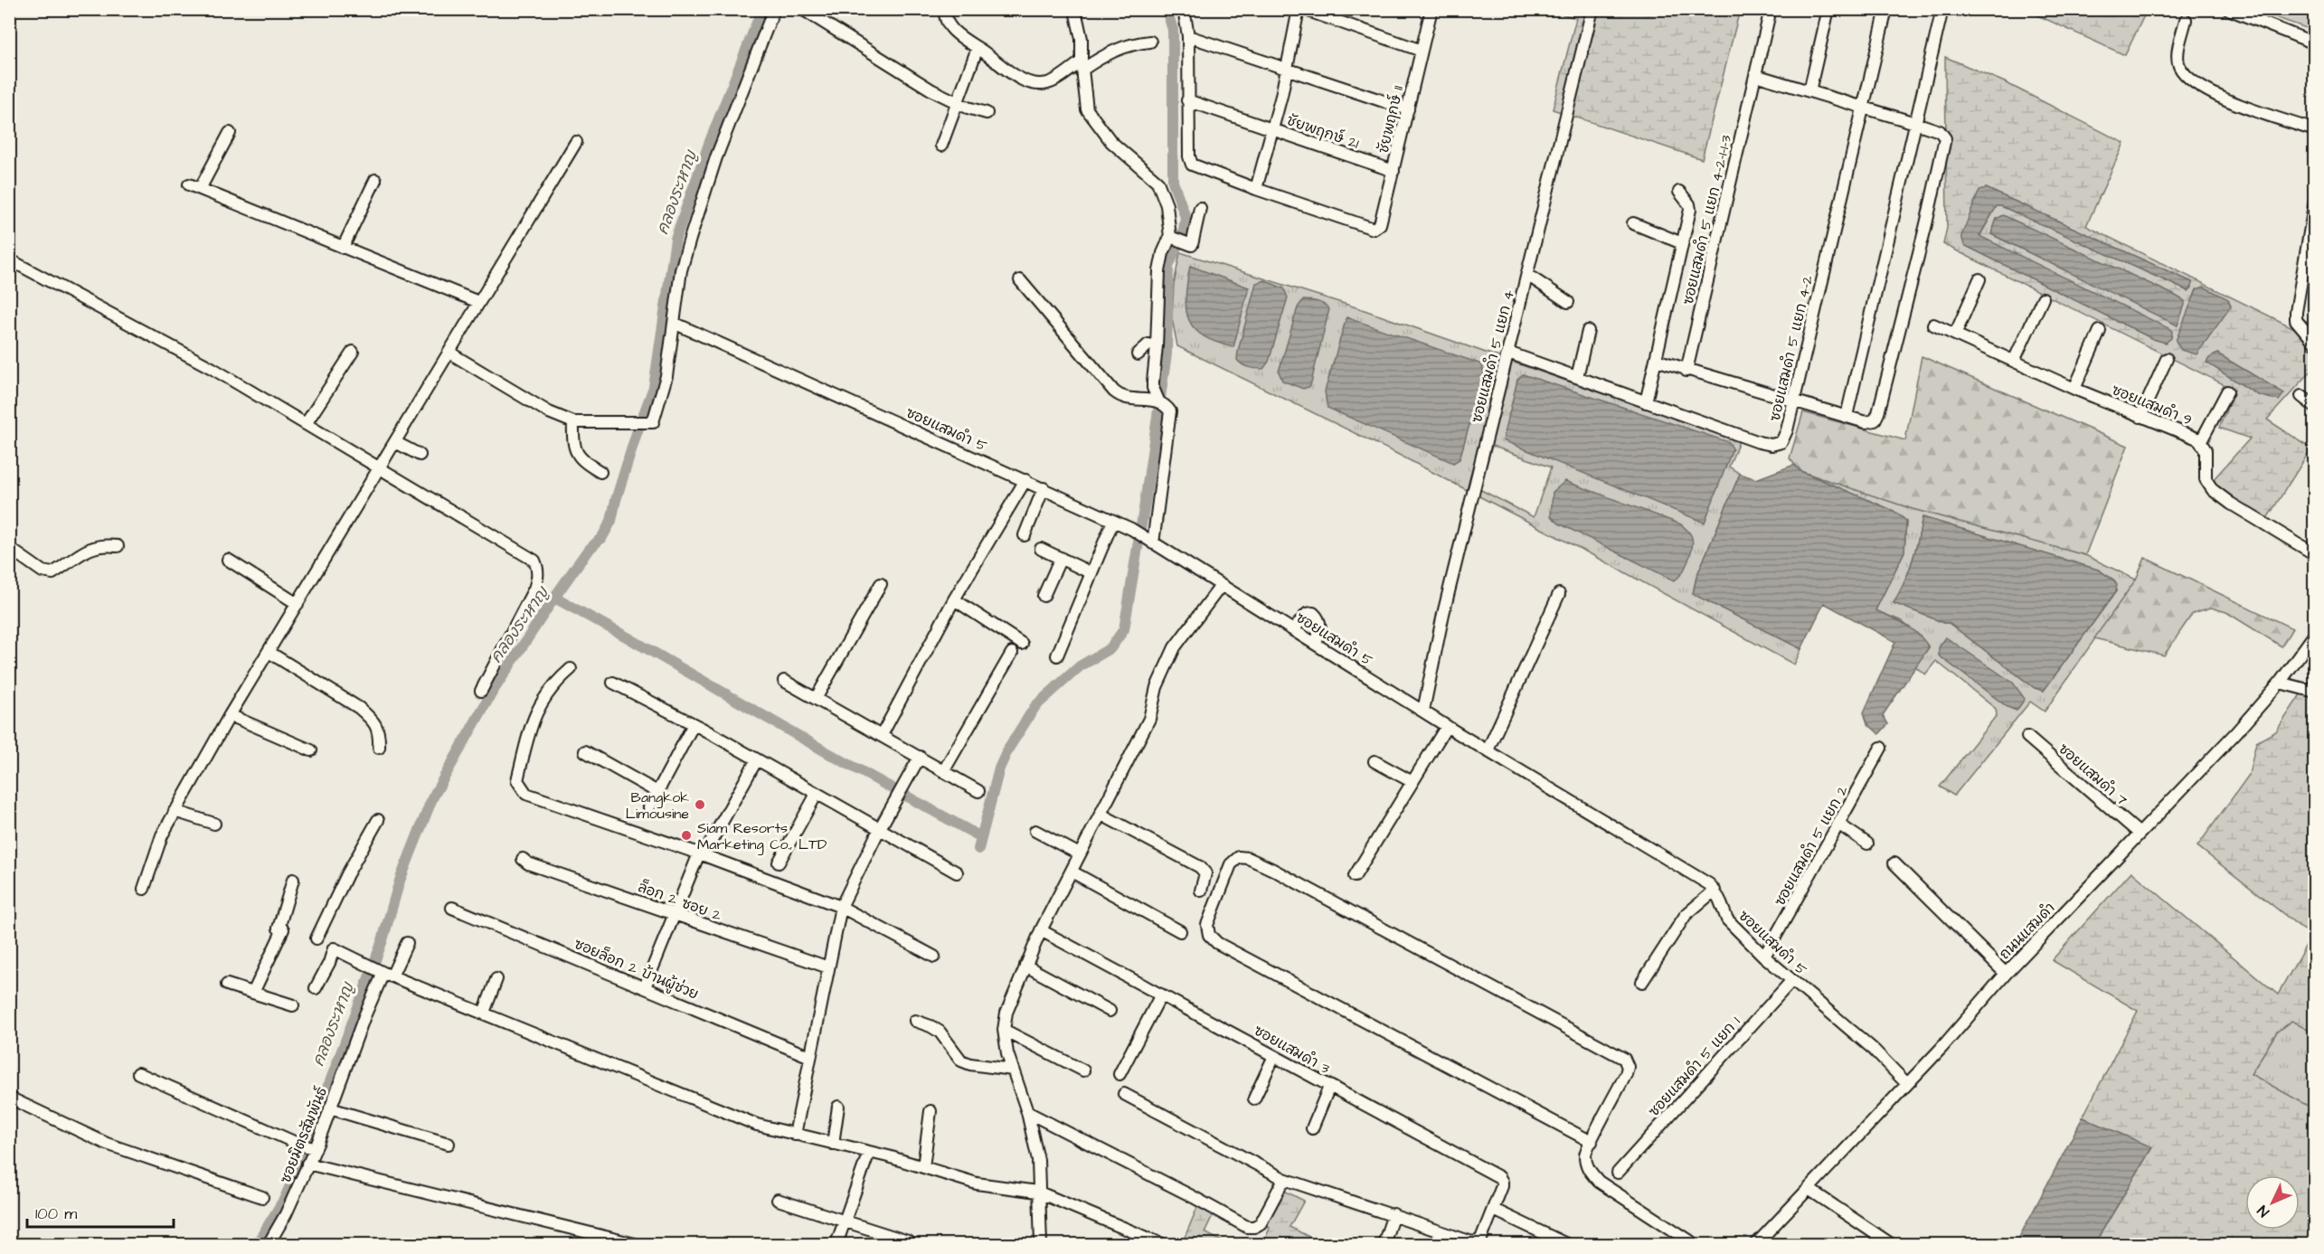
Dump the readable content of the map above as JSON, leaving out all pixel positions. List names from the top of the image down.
{
  "streets": {
    "street": [
      "ชัยพฤกษ์ 11",
      "ชัยพฤกษ์ 21",
      "ซอยแสมดำ 5 แยก 4-2-1-1-3",
      "ซอยแสมดำ 5 แยก 4-2",
      "ซอยแสมดำ 5 แยก 4",
      "ซอยแสมดำ 9",
      "ซอยแสมดำ 5",
      "ซอยแสมดำ 7",
      "ซอยแสมดำ 5 แยก 2",
      "ล็อก 2 ซอย 2",
      "ถนนแสมดำ",
      "ซอยล็อก 2 บ้านผู้ช่วย",
      "ซอยแสมดำ 3",
      "ซอยแสมดำ 5 แยก 1",
      "ซอยมิตรสัมพันธ์"
    ]
  },
  "crossings": [
    ["ชัยพฤกษ์ 11", "ชัยพฤกษ์ 21"],
    ["ซอยแสมดำ 5 แยก 4-2", "ซอยแสมดำ 5 แยก 4"],
    ["ซอยแสมดำ 5 แยก 4", "ซอยแสมดำ 5"],
    ["ซอยแสมดำ 5", "ซอยแสมดำ 5 แยก 2"],
    ["ซอยแสมดำ 5", "ถนนแสมดำ"],
    ["ซอยแสมดำ 5", "ซอยแสมดำ 5 แยก 1"],
    ["ซอยแสมดำ 7", "ถนนแสมดำ"]
  ],
  "water": ["คลองระหาญ"],
  "places": ["Bangkok Limousine", "Siam Resorts Marketing Co., LTD"],
  "scale_bar": "100 m",
  "north": "bottom left"
}
